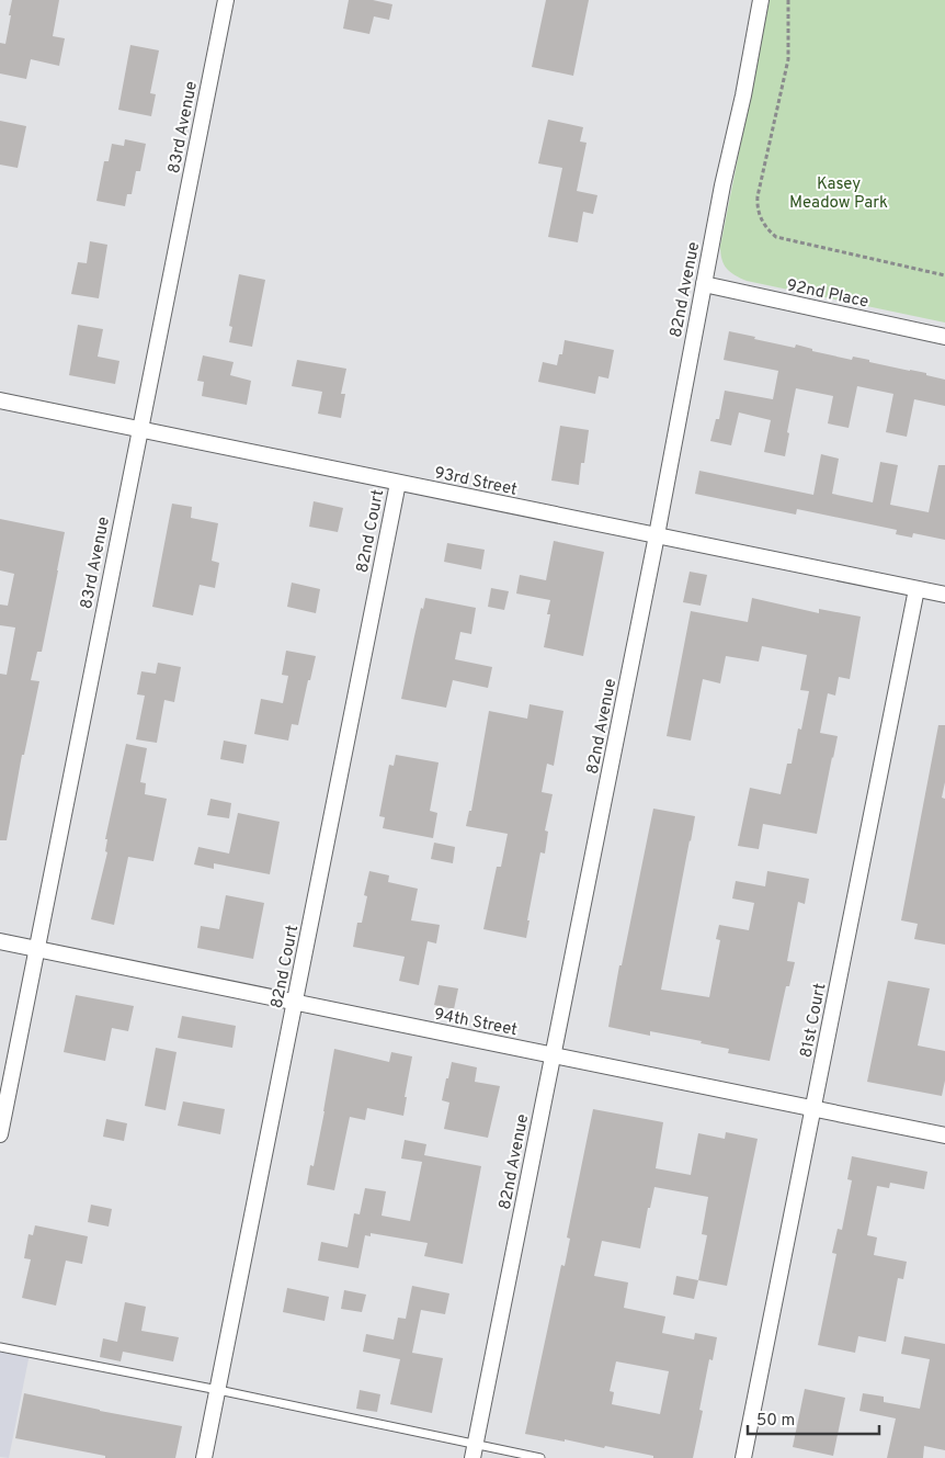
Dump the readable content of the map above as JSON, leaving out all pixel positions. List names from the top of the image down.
{
  "streets": {
    "street": [
      "83rd Avenue",
      "82nd Avenue",
      "92nd Place",
      "93rd Street",
      "82nd Court",
      "81st Court",
      "94th Street"
    ]
  },
  "crossings": [
    ["83rd Avenue", "93rd Street"],
    ["83rd Avenue", "94th Street"],
    ["82nd Avenue", "92nd Place"],
    ["82nd Avenue", "93rd Street"],
    ["82nd Avenue", "94th Street"],
    ["93rd Street", "82nd Court"],
    ["93rd Street", "81st Court"],
    ["82nd Court", "94th Street"],
    ["81st Court", "94th Street"]
  ],
  "parks": ["Kasey Meadow Park"],
  "scale_bar": "50 m"
}
